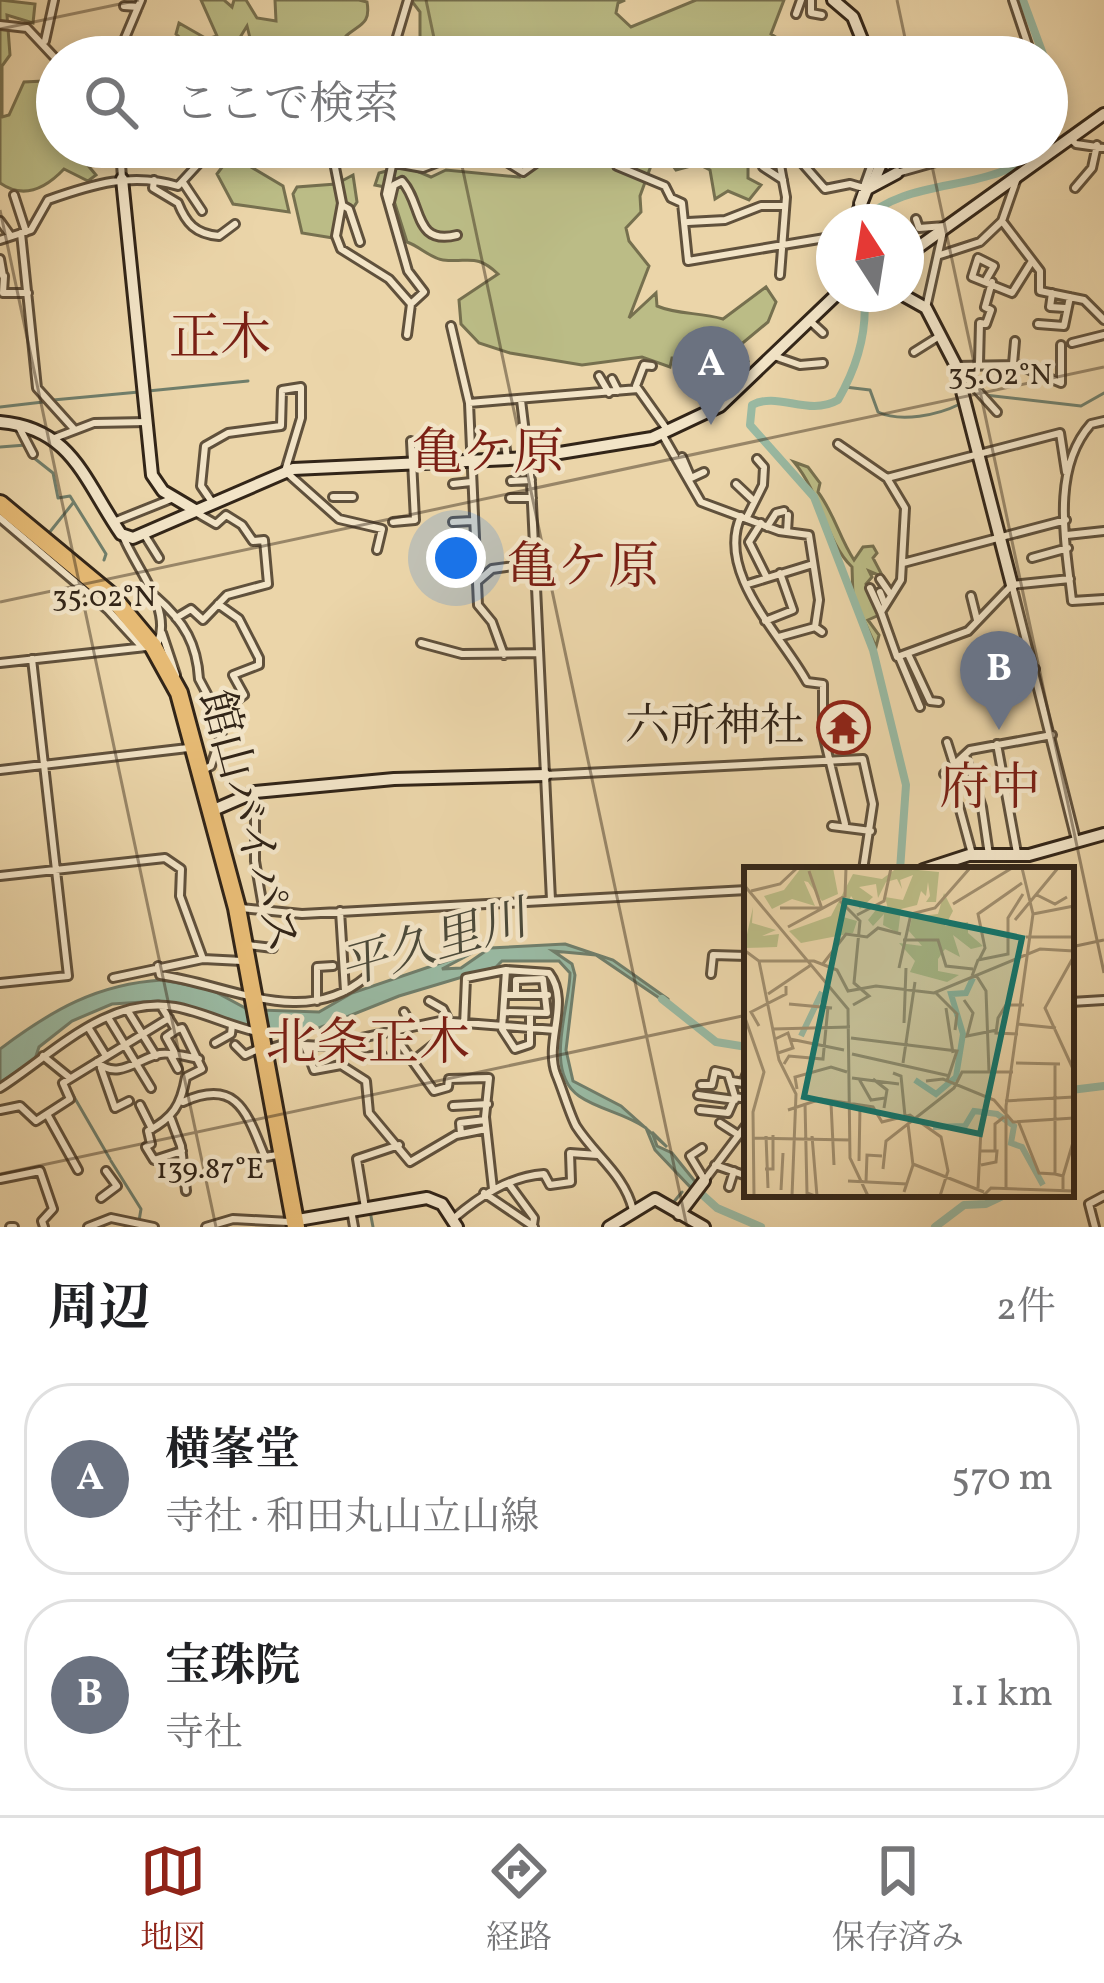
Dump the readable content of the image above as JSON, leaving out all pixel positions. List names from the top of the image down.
{
  "streets": {
    "highway": ["館山バイパス"]
  },
  "districts": [
    "正木",
    "亀ケ原",
    "亀ケ原",
    "府中",
    "北条正木"
  ],
  "water": ["平久里川"],
  "places": {
    "temple": ["六所神社"]
  },
  "north": "top",
  "page": {
    "search": "ここで検索",
    "pins": ["A", "B"],
    "heading": ["周辺", "2件"],
    "list": [
      {
        "mark": "A",
        "name": "横峯堂",
        "note": "寺社 · 和田丸山立山線",
        "value": "570 m"
      },
      {
        "mark": "B",
        "name": "宝珠院",
        "note": "寺社",
        "value": "1.1 km"
      }
    ],
    "nav": ["地図", "経路", "保存済み"]
  },
  "coordinates": ["35.02°N", "139.87°E"]
}
